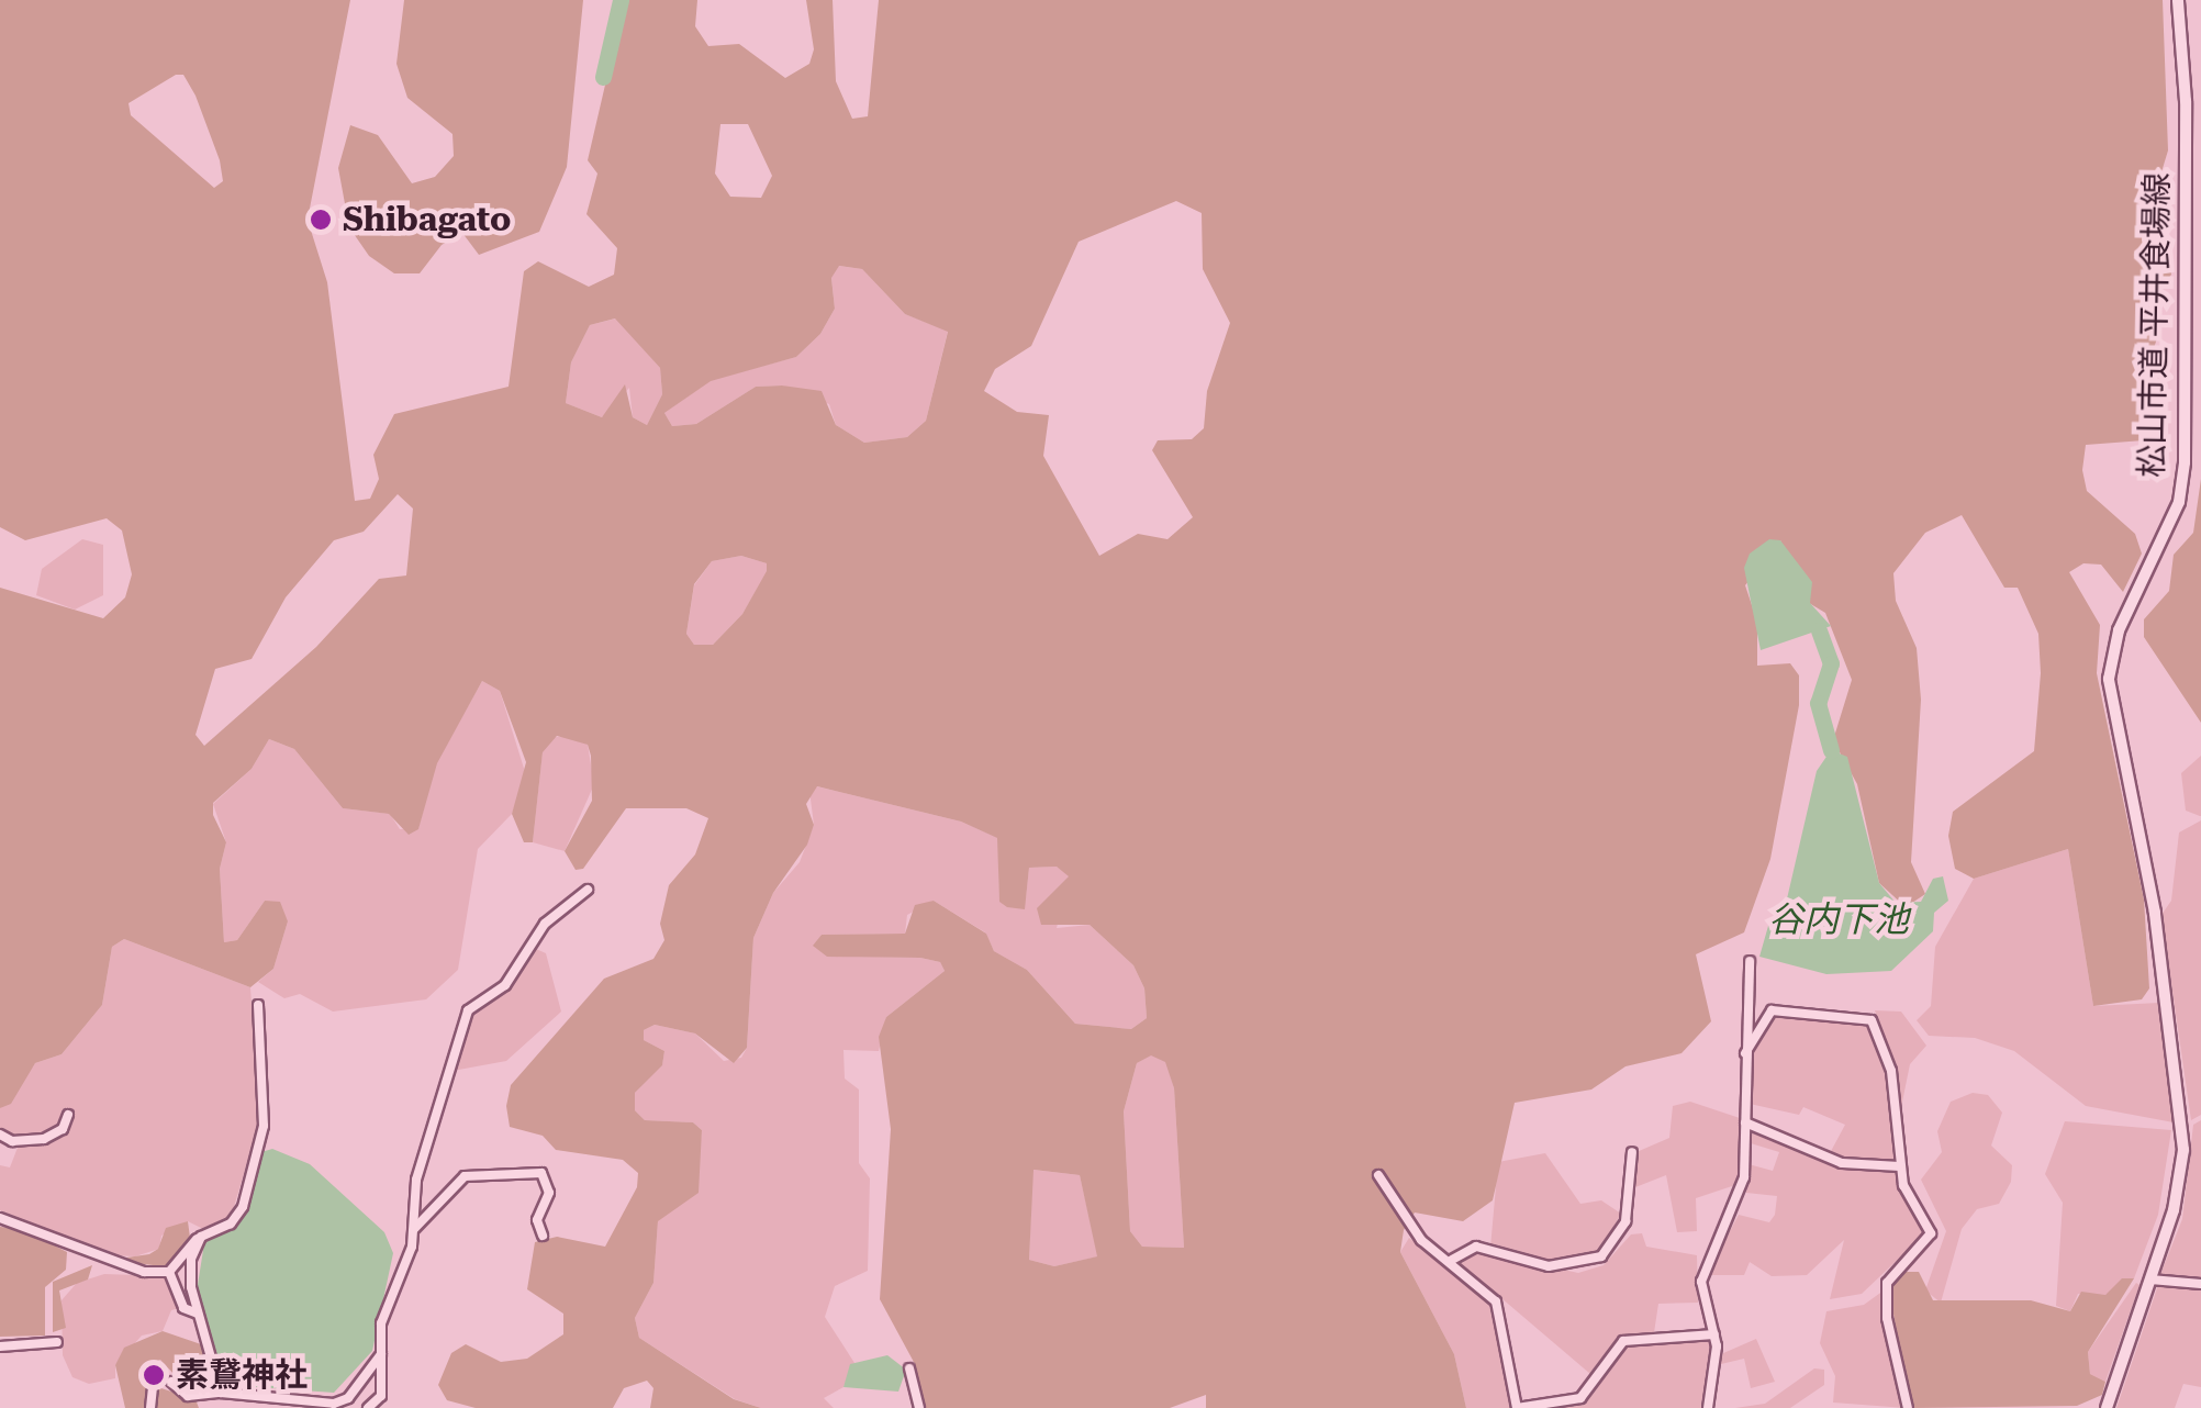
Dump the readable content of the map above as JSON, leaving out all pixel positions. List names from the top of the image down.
{
  "streets": {
    "street": ["松山市道 平井食場線"]
  },
  "water": ["谷内下池"],
  "places": ["Shibagato", "素鵞神社"]
}
